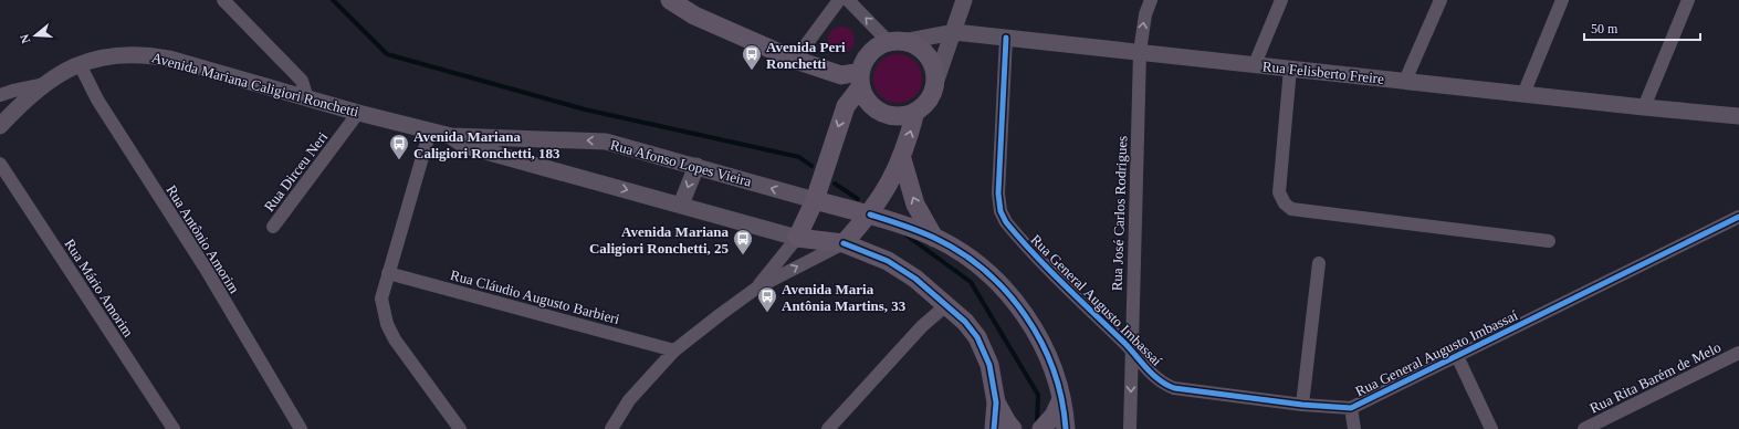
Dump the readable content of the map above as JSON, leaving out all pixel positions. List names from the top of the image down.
{
  "streets": {
    "main road": ["Rua Afonso Lopes Vieira"],
    "street": [
      "Rua Felisberto Freire",
      "Avenida Mariana Caligiori Ronchetti",
      "Rua Dirceu Neri",
      "Rua José Carlos Rodrigues",
      "Rua Antônio Amorim",
      "Rua Mário Amorim",
      "Rua Cláudio Augusto Barbieri",
      "Rua General Augusto Imbassaí",
      "Rua Rita Barém de Melo"
    ]
  },
  "crossings": [
    ["Rua Felisberto Freire", "Rua José Carlos Rodrigues"],
    ["Rua Felisberto Freire", "Rua General Augusto Imbassaí"],
    ["Avenida Mariana Caligiori Ronchetti", "Rua Afonso Lopes Vieira"],
    ["Avenida Mariana Caligiori Ronchetti", "Rua Dirceu Neri"],
    ["Avenida Mariana Caligiori Ronchetti", "Rua Antônio Amorim"],
    ["Rua José Carlos Rodrigues", "Rua General Augusto Imbassaí"]
  ],
  "places": {
    "bus stop": [
      "Avenida Peri Ronchetti",
      "Avenida Mariana Caligiori Ronchetti, 183",
      "Avenida Mariana Caligiori Ronchetti, 25",
      "Avenida Maria Antônia Martins, 33"
    ]
  },
  "scale_bar": "50 m",
  "north": "left"
}
